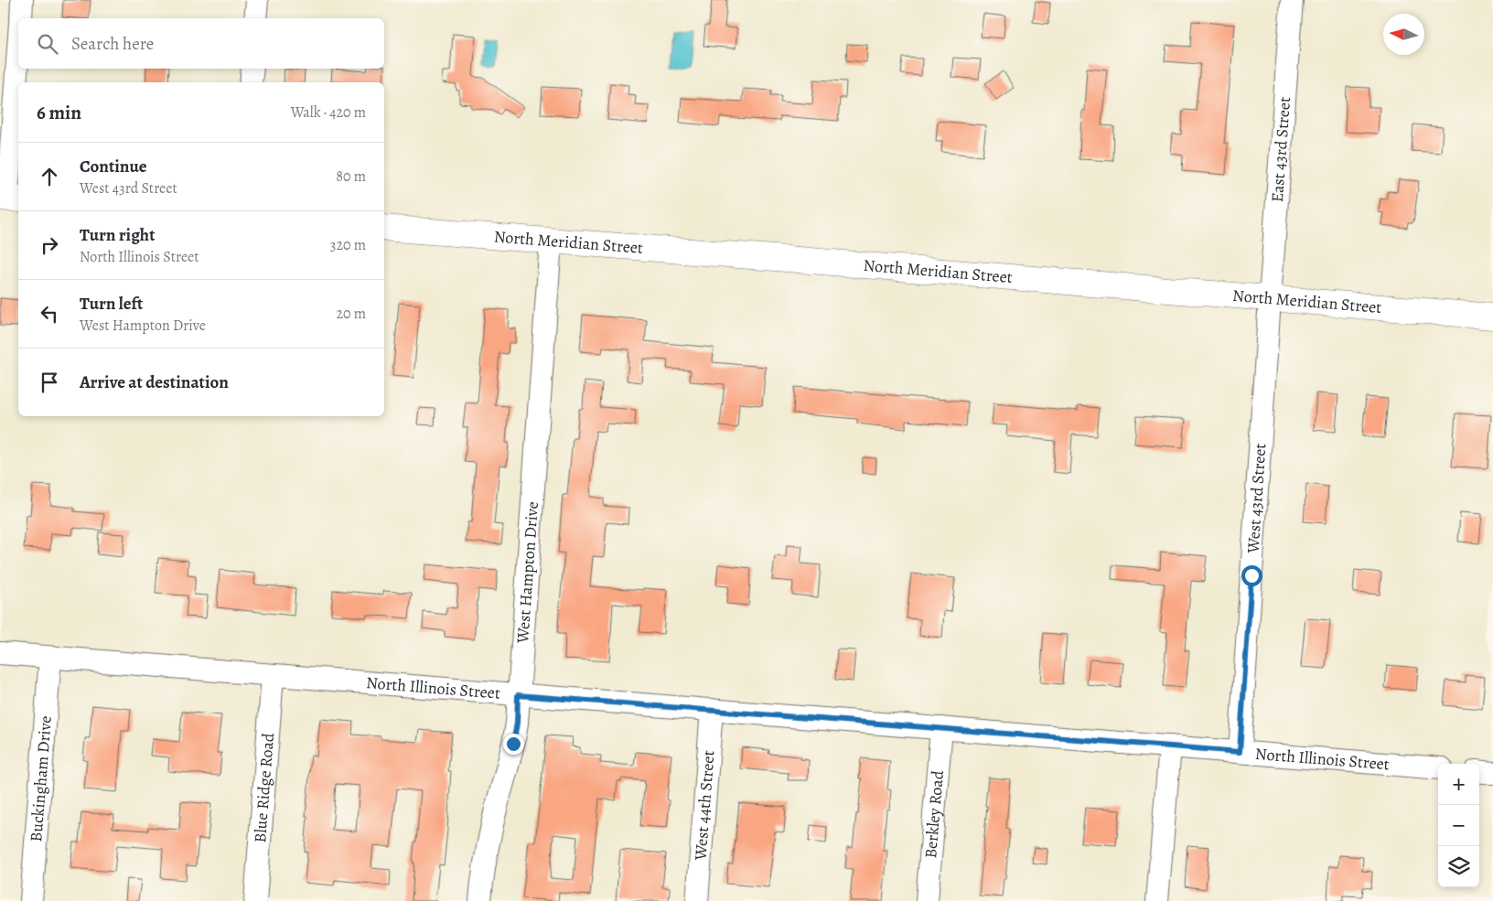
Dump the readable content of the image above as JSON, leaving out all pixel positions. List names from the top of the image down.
{
  "streets": {
    "main road": ["North Meridian Street"],
    "street": [
      "East 43rd Street",
      "West 43rd Street",
      "West Hampton Drive",
      "North Illinois Street",
      "Buckingham Drive",
      "Blue Ridge Road",
      "West 44th Street",
      "Berkley Road"
    ]
  },
  "crossings": [
    ["East 43rd Street", "North Meridian Street"],
    ["East 43rd Street", "West 43rd Street"],
    ["North Meridian Street", "West 43rd Street"],
    ["North Meridian Street", "West Hampton Drive"],
    ["West 43rd Street", "North Illinois Street"],
    ["West Hampton Drive", "North Illinois Street"],
    ["North Illinois Street", "Buckingham Drive"],
    ["North Illinois Street", "Blue Ridge Road"],
    ["North Illinois Street", "West 44th Street"],
    ["North Illinois Street", "Berkley Road"]
  ],
  "north": "left",
  "page": {
    "search": "Search here",
    "heading": ["6 min", "Walk · 420 m"],
    "list": [
      ["Continue", "West 43rd Street", "80 m"],
      ["Turn right", "North Illinois Street", "320 m"],
      ["Turn left", "West Hampton Drive", "20 m"],
      "Arrive at destination"
    ],
    "map_buttons": ["+", "−"]
  }
}
